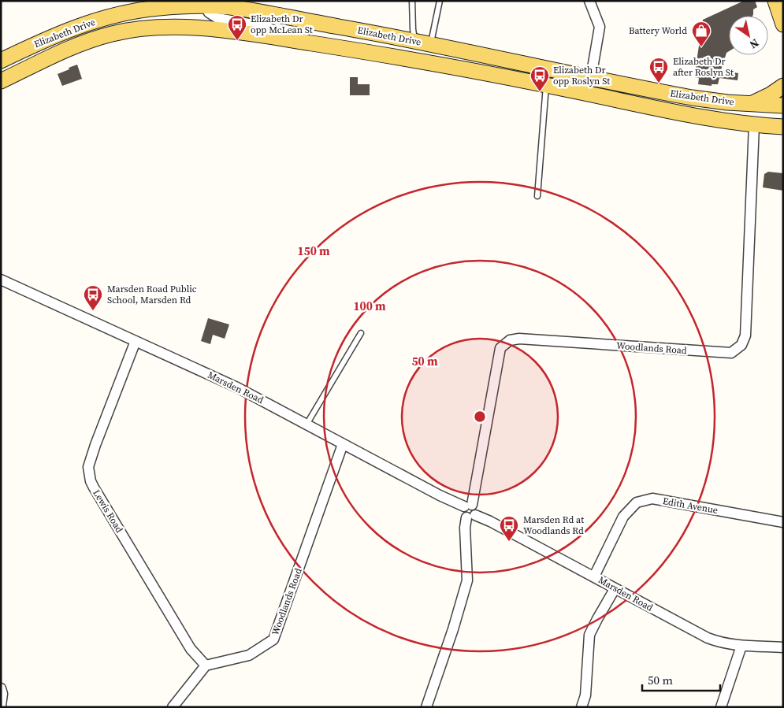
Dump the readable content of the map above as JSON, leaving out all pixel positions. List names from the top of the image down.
{
  "streets": {
    "main road": ["Elizabeth Drive"],
    "street": [
      "Woodlands Road",
      "Marsden Road",
      "Edith Avenue",
      "Lewis Road"
    ]
  },
  "crossings": [
    ["Elizabeth Drive", "Woodlands Road"],
    ["Woodlands Road", "Marsden Road"],
    ["Woodlands Road", "Lewis Road"],
    ["Marsden Road", "Edith Avenue"],
    ["Marsden Road", "Lewis Road"]
  ],
  "places": {
    "bus stop": [
      "Elizabeth Dr opp McLean St",
      "Elizabeth Dr after Roslyn St",
      "Elizabeth Dr opp Roslyn St",
      "Marsden Road Public School, Marsden Rd",
      "Marsden Rd at Woodlands Rd"
    ],
    "shop": ["Battery World"]
  },
  "scale_bar": "50 m",
  "north": "bottom right",
  "rings": ["150 m", "100 m", "50 m"]
}
